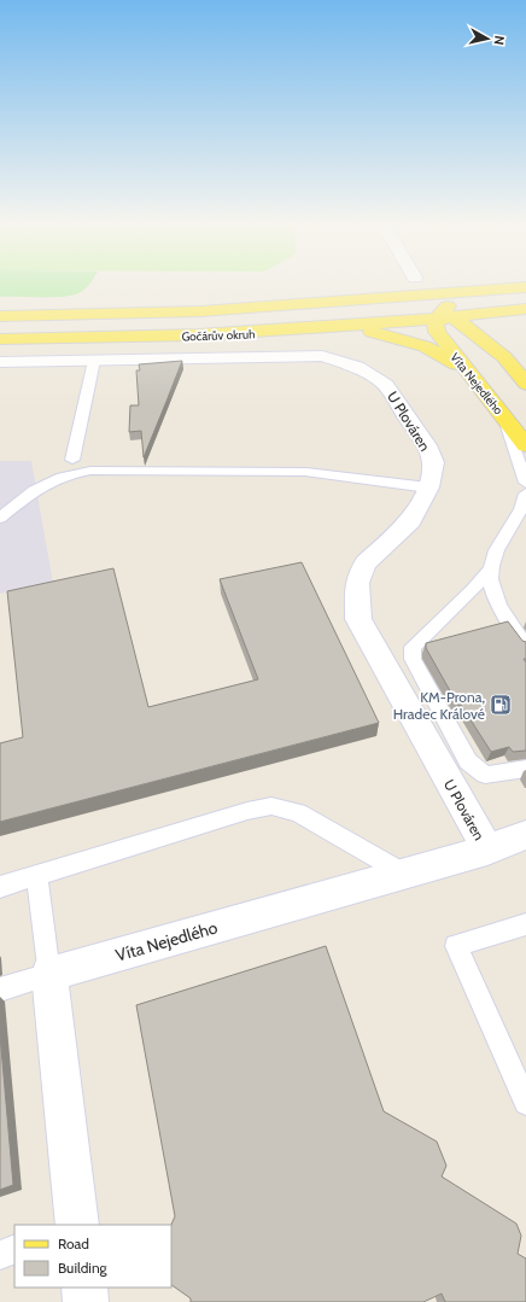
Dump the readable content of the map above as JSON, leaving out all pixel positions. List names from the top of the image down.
{
  "streets": {
    "main road": ["Gočárův okruh", "Víta Nejedlého"],
    "street": ["U Plováren"]
  },
  "crossings": [
    ["Gočárův okruh", "Víta Nejedlého"],
    ["Víta Nejedlého", "U Plováren"]
  ],
  "places": {
    "fuel station": ["KM-Prona, Hradec Králové"]
  },
  "legend": ["Road", "Building"],
  "north": "right"
}
